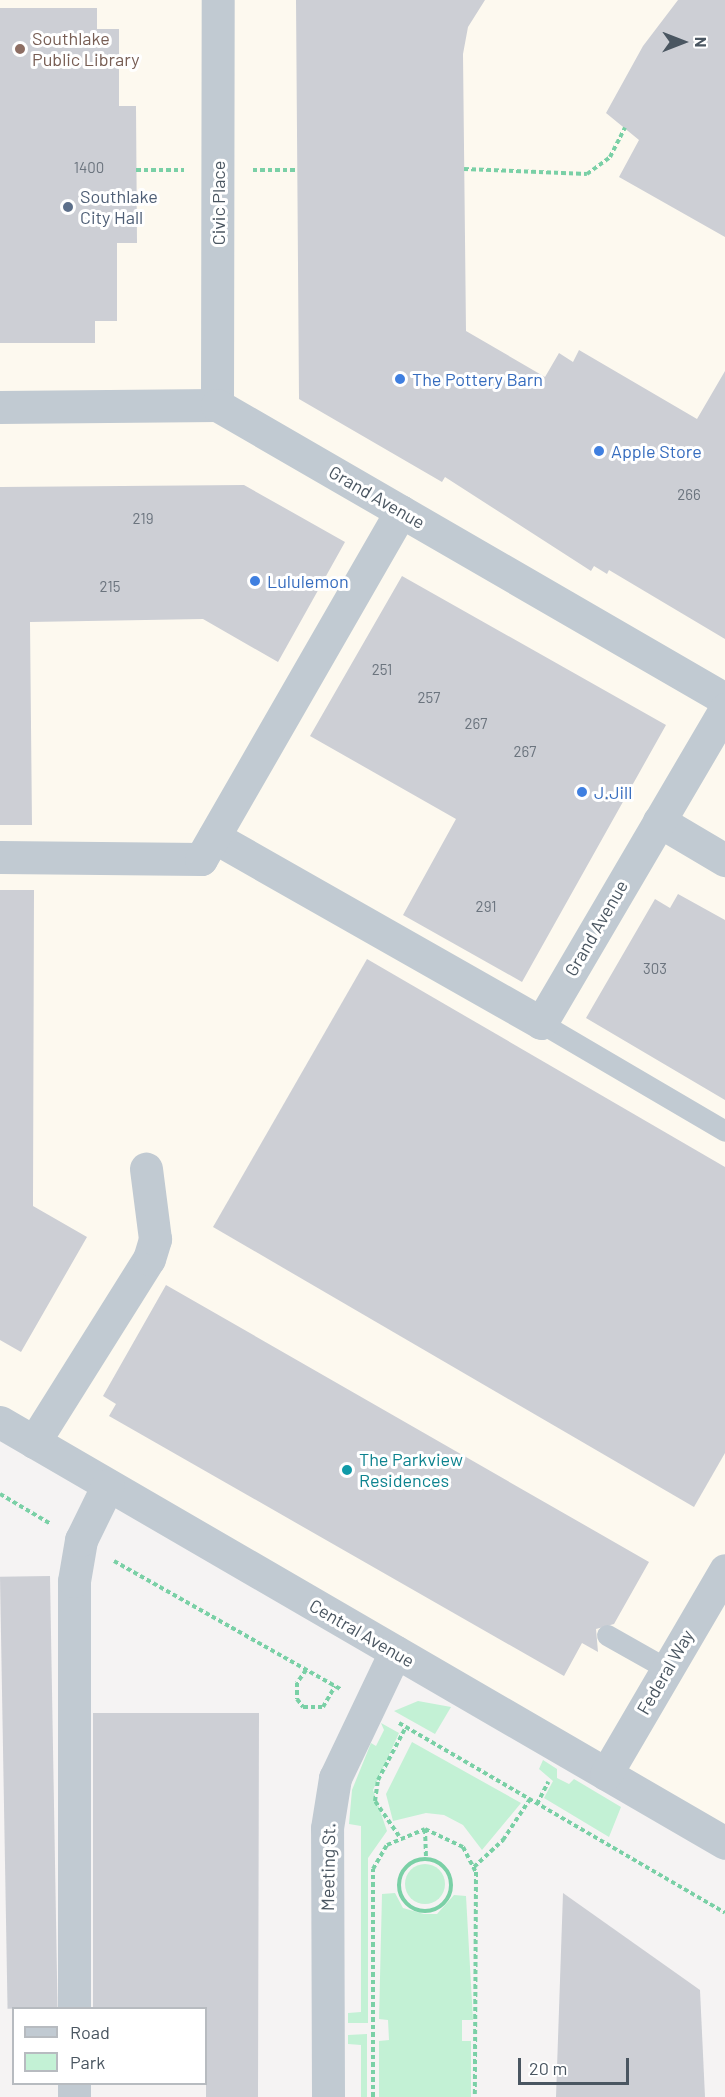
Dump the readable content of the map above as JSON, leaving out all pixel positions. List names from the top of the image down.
{
  "streets": {
    "street": [
      "Civic Place",
      "Grand Avenue",
      "Central Avenue",
      "Federal Way",
      "Meeting St."
    ]
  },
  "crossings": [
    ["Civic Place", "Grand Avenue"],
    ["Central Avenue", "Federal Way"],
    ["Central Avenue", "Meeting St."]
  ],
  "places": [
    "Southlake Public Library",
    "Southlake City Hall",
    "The Pottery Barn",
    "Apple Store",
    "Lululemon",
    "J.Jill",
    "The Parkview Residences"
  ],
  "house_numbers": [
    "1400",
    "266",
    "219",
    "215",
    "251",
    "257",
    "267",
    "267",
    "291",
    "303"
  ],
  "legend": ["Road", "Park"],
  "scale_bar": "20 m",
  "north": "right"
}
